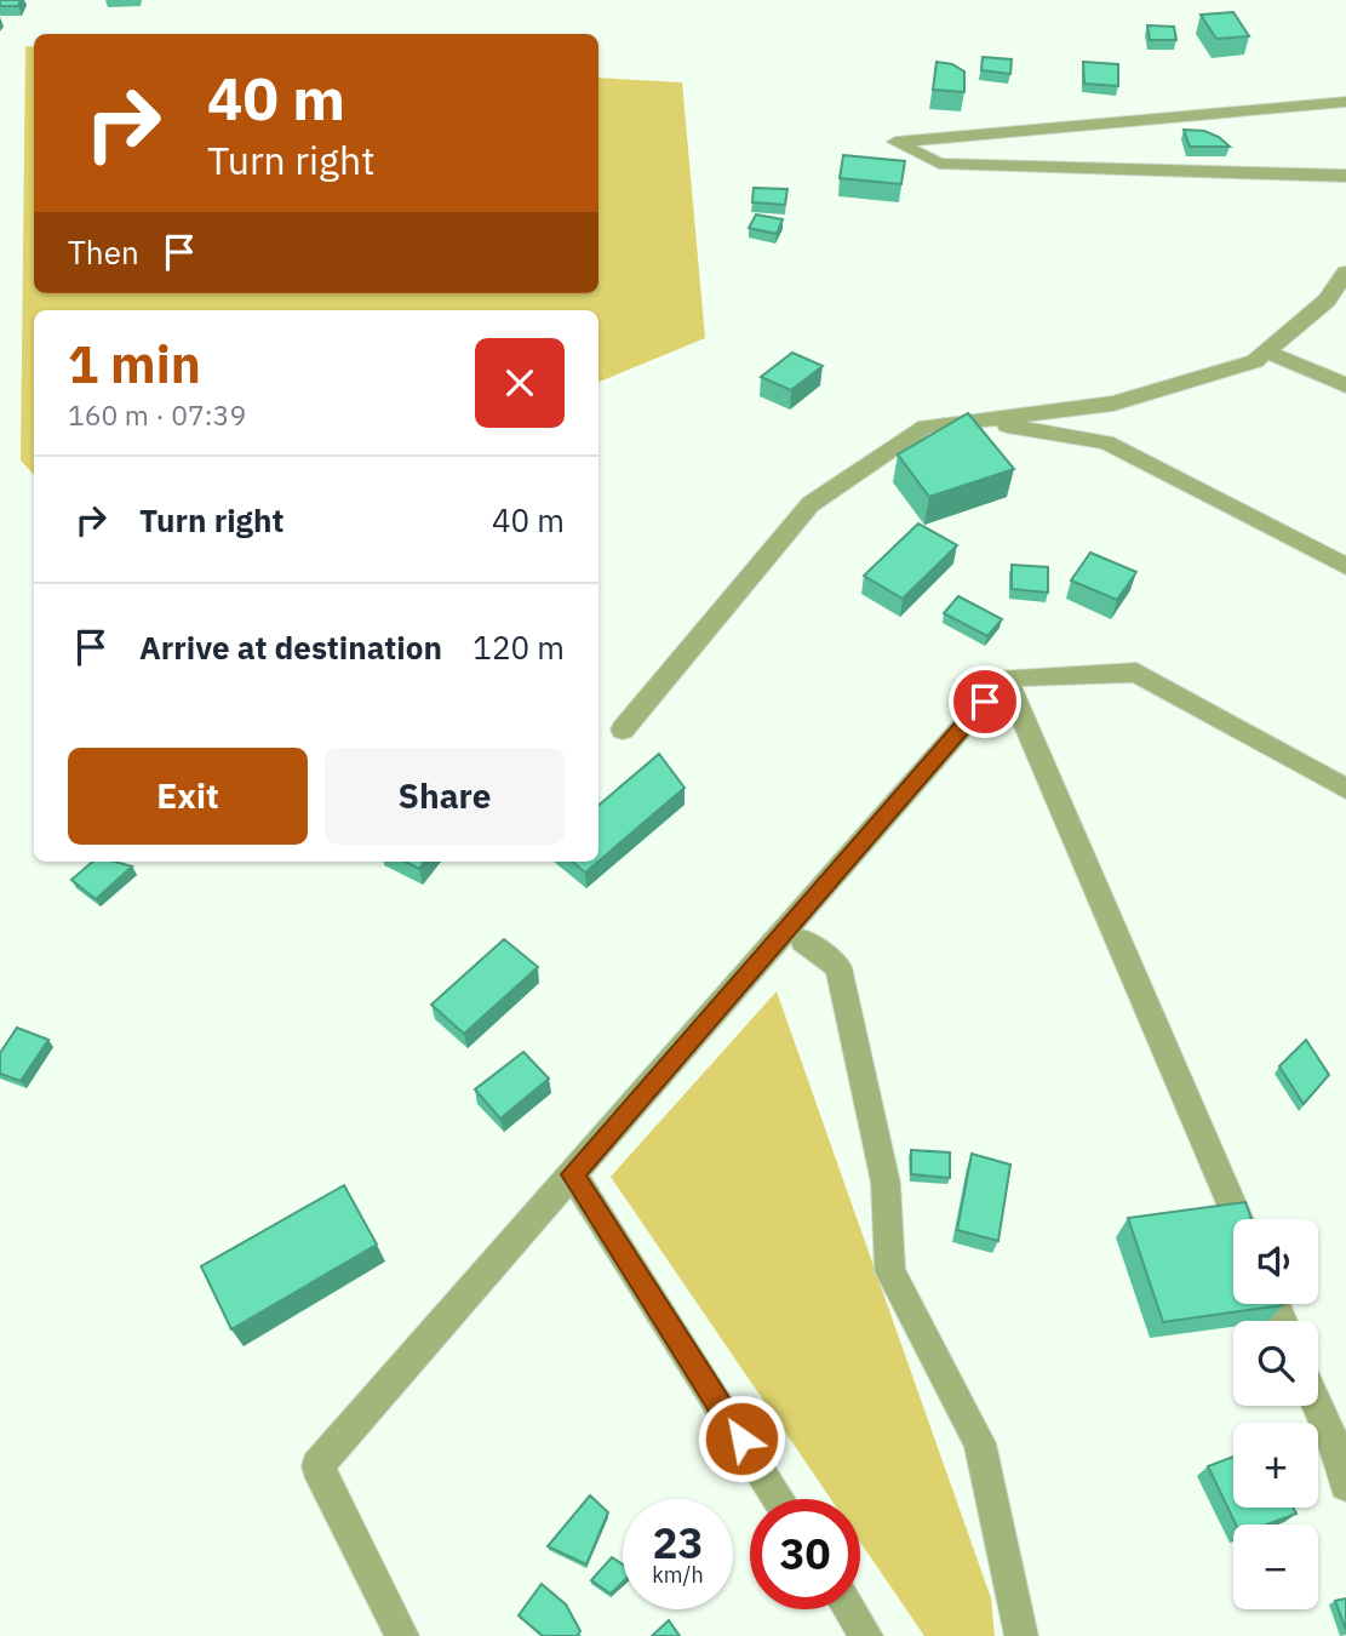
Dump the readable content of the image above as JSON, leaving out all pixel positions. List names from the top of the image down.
{
  "page": {
    "turn": ["40 m", "Turn right"],
    "then": "Then",
    "heading": ["1 min", "160 m · 07:39"],
    "list": [
      {
        "name": "Turn right",
        "value": "40 m"
      },
      {
        "name": "Arrive at destination",
        "value": "120 m"
      }
    ],
    "buttons": ["Exit", "Share"],
    "map_buttons": ["+", "−"],
    "speed": "23 km/h",
    "limit": "30"
  }
}
